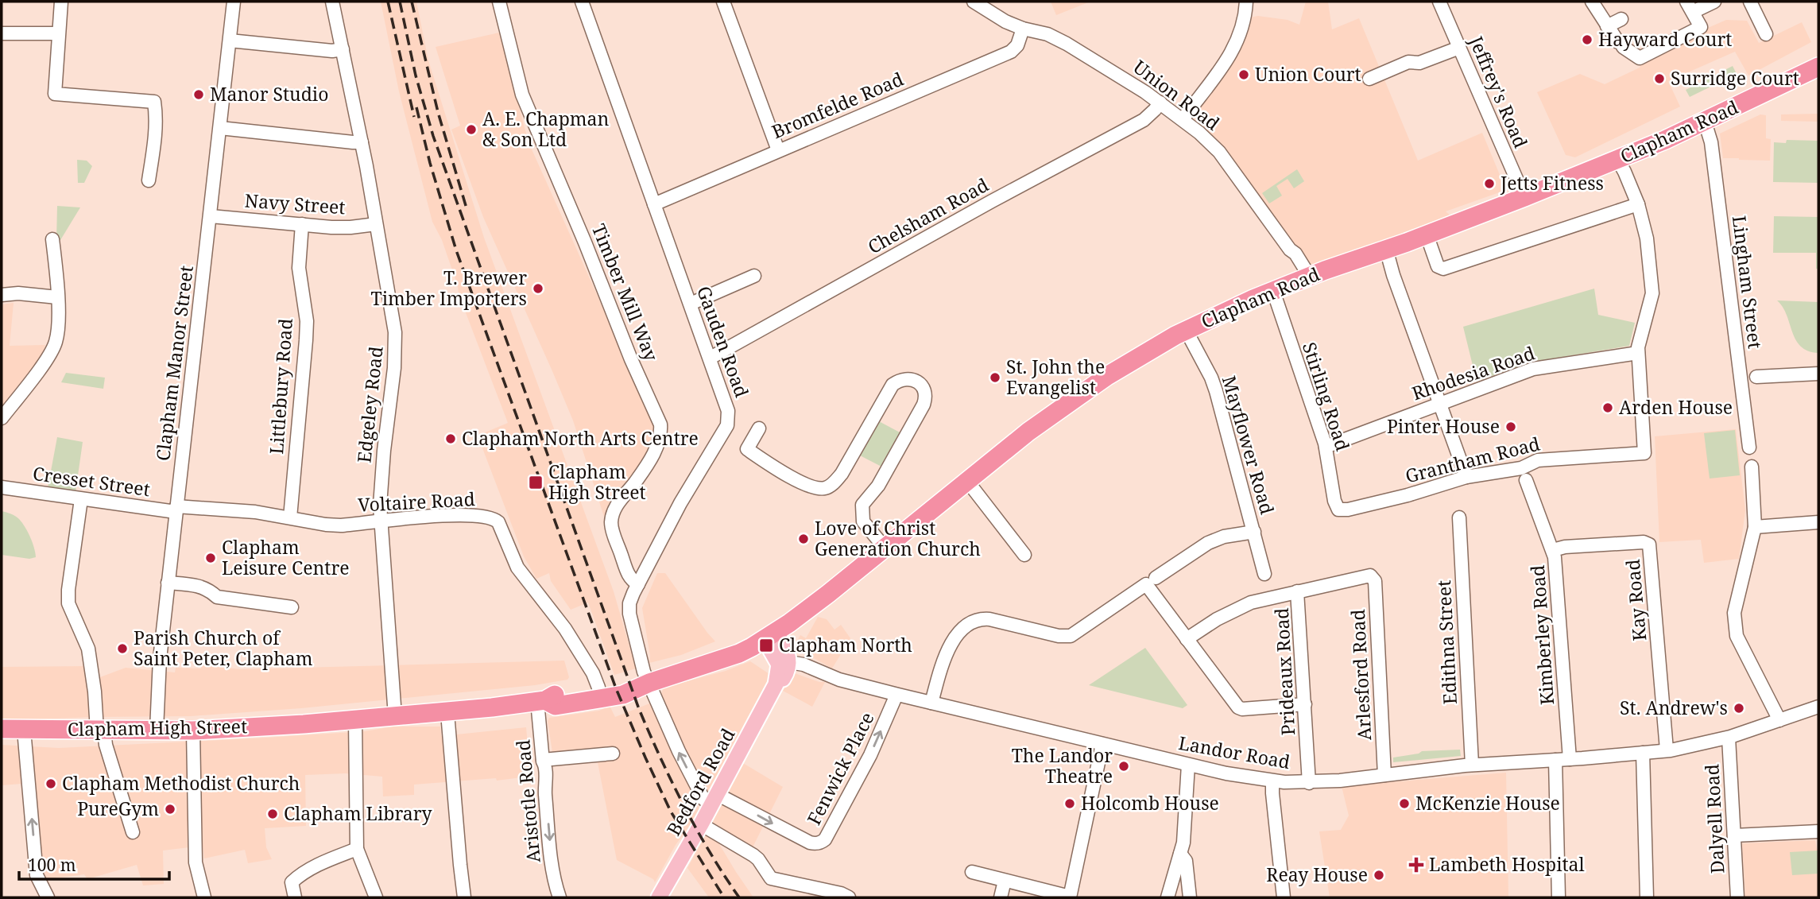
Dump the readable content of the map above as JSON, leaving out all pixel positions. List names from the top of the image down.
{
  "streets": {
    "highway": ["Clapham Road", "Clapham High Street"],
    "main road": ["Bedford Road"],
    "street": [
      "Jeffrey's Road",
      "Union Road",
      "Bromfelde Road",
      "Navy Street",
      "Chelsham Road",
      "Lingham Street",
      "Timber Mill Way",
      "Gauden Road",
      "Clapham Manor Street",
      "Rhodesia Road",
      "Littlebury Road",
      "Stirling Road",
      "Edgeley Road",
      "Mayflower Road",
      "Grantham Road",
      "Cresset Street",
      "Voltaire Road",
      "Kay Road",
      "Kimberley Road",
      "Edithna Street",
      "Prideaux Road",
      "Arlesford Road",
      "Landor Road",
      "Fenwick Place",
      "Aristotle Road",
      "Dalyell Road"
    ]
  },
  "crossings": [
    ["Jeffrey's Road", "Clapham Road"],
    ["Union Road", "Bromfelde Road"],
    ["Union Road", "Clapham Road"],
    ["Union Road", "Chelsham Road"],
    ["Bromfelde Road", "Gauden Road"],
    ["Clapham Road", "Lingham Street"],
    ["Clapham Road", "Stirling Road"],
    ["Clapham Road", "Mayflower Road"],
    ["Clapham Road", "Grantham Road"],
    ["Clapham Road", "Clapham High Street"],
    ["Clapham Road", "Bedford Road"],
    ["Navy Street", "Clapham Manor Street"],
    ["Navy Street", "Littlebury Road"],
    ["Navy Street", "Edgeley Road"],
    ["Chelsham Road", "Gauden Road"],
    ["Timber Mill Way", "Gauden Road"],
    ["Gauden Road", "Clapham High Street"],
    ["Gauden Road", "Fenwick Place"],
    ["Gauden Road", "Bedford Road"],
    ["Clapham Manor Street", "Cresset Street"],
    ["Clapham Manor Street", "Voltaire Road"],
    ["Clapham Manor Street", "Clapham High Street"],
    ["Rhodesia Road", "Stirling Road"],
    ["Rhodesia Road", "Grantham Road"],
    ["Littlebury Road", "Voltaire Road"],
    ["Stirling Road", "Grantham Road"],
    ["Edgeley Road", "Voltaire Road"],
    ["Edgeley Road", "Clapham High Street"],
    ["Cresset Street", "Voltaire Road"],
    ["Voltaire Road", "Clapham High Street"],
    ["Kay Road", "Kimberley Road"],
    ["Kay Road", "Landor Road"],
    ["Kimberley Road", "Landor Road"],
    ["Edithna Street", "Landor Road"],
    ["Prideaux Road", "Arlesford Road"],
    ["Prideaux Road", "Landor Road"],
    ["Arlesford Road", "Landor Road"],
    ["Clapham High Street", "Bedford Road"],
    ["Clapham High Street", "Aristotle Road"],
    ["Landor Road", "Fenwick Place"],
    ["Landor Road", "Bedford Road"],
    ["Landor Road", "Dalyell Road"],
    ["Fenwick Place", "Bedford Road"]
  ],
  "places": {
    "other": [
      "Hayward Court",
      "Union Court",
      "Surridge Court",
      "Manor Studio",
      "A. E. Chapman & Son Ltd",
      "Jetts Fitness",
      "T. Brewer Timber Importers",
      "St. John the Evangelist",
      "Arden House",
      "Pinter House",
      "Clapham North Arts Centre",
      "Love of Christ Generation Church",
      "Clapham Leisure Centre",
      "Parish Church of Saint Peter, Clapham",
      "St. Andrew's",
      "The Landor Theatre",
      "Clapham Methodist Church",
      "Holcomb House",
      "McKenzie House",
      "PureGym",
      "Clapham Library",
      "Reay House"
    ],
    "transit": ["Clapham High Street", "Clapham North"],
    "health": ["Lambeth Hospital"]
  },
  "scale_bar": "100 m"
}
